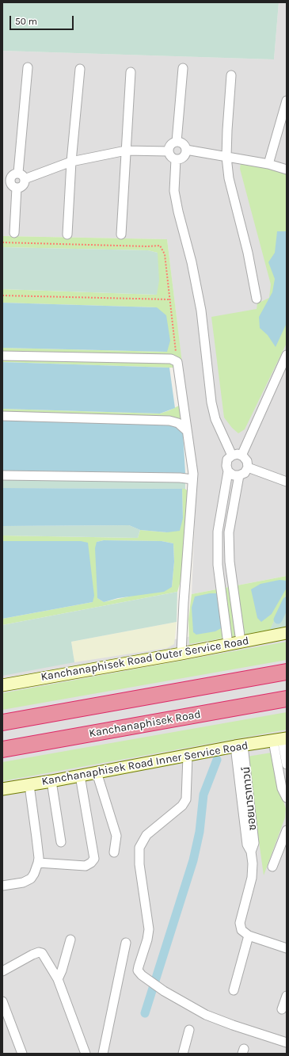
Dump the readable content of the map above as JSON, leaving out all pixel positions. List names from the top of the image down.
{
  "streets": {
    "highway": ["Kanchanaphisek Road"],
    "main road": ["Kanchanaphisek Road Outer Service Road", "Kanchanaphisek Road Inner Service Road"],
    "street": ["ซอยนาราทาวน์"]
  },
  "crossings": [
    ["Kanchanaphisek Road Inner Service Road", "ซอยนาราทาวน์"]
  ],
  "scale_bar": "50 m"
}
